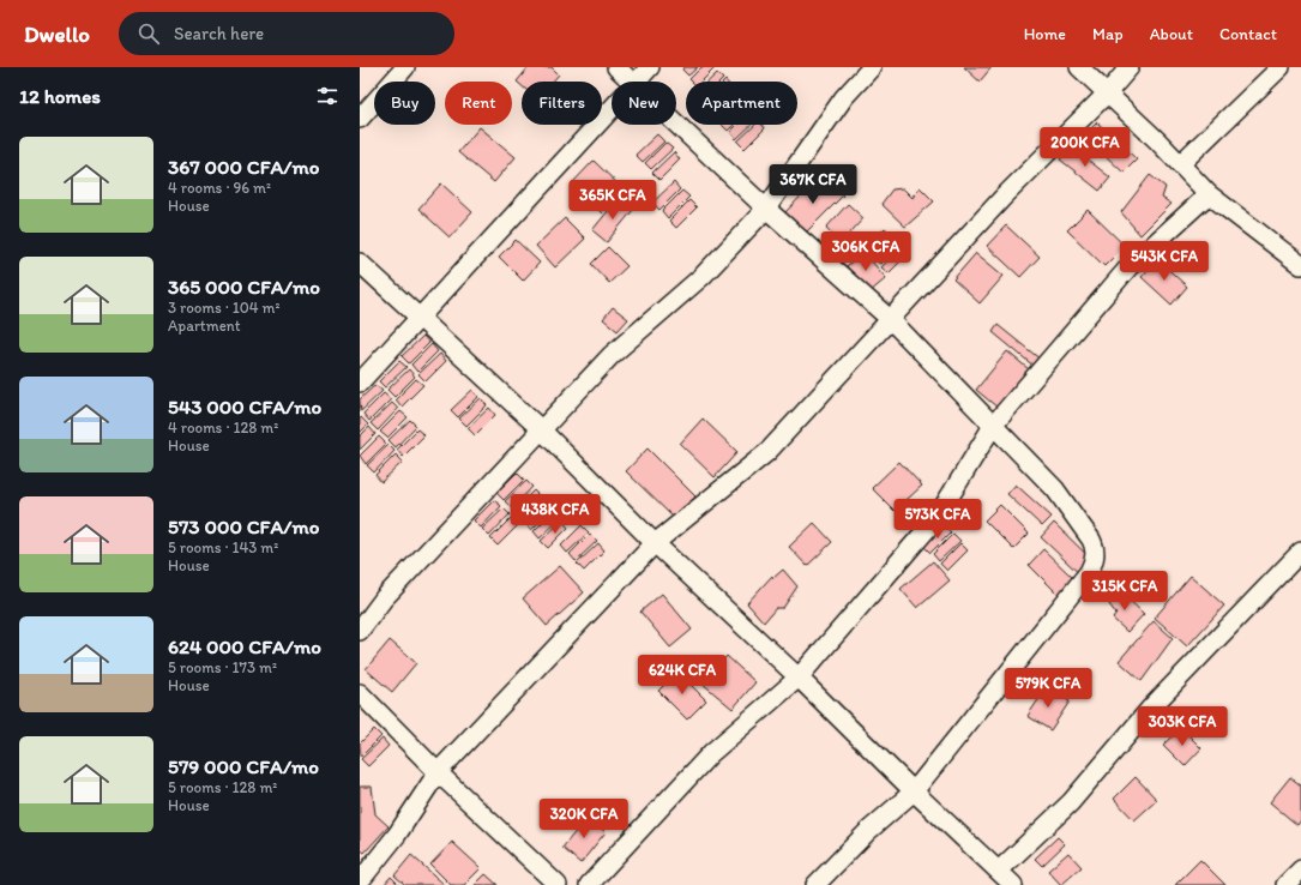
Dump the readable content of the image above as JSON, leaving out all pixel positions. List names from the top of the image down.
{
  "page": {
    "header": "Dwello",
    "search": "Search here",
    "nav": [
      "Home",
      "Map",
      "About",
      "Contact"
    ],
    "heading": "12 homes",
    "chip": [
      "Buy",
      "Rent",
      "Filters",
      "New",
      "Apartment"
    ],
    "list": [
      {
        "name": "367 000 CFA/mo",
        "note": "4 rooms · 96 m² · House"
      },
      {
        "name": "365 000 CFA/mo",
        "note": "3 rooms · 104 m² · Apartment"
      },
      {
        "name": "543 000 CFA/mo",
        "note": "4 rooms · 128 m² · House"
      },
      {
        "name": "573 000 CFA/mo",
        "note": "5 rooms · 143 m² · House"
      },
      {
        "name": "624 000 CFA/mo",
        "note": "5 rooms · 173 m² · House"
      },
      {
        "name": "579 000 CFA/mo",
        "note": "5 rooms · 128 m² · House"
      }
    ],
    "price": [
      "200K CFA",
      "367K CFA",
      "365K CFA",
      "306K CFA",
      "543K CFA",
      "438K CFA",
      "573K CFA",
      "315K CFA",
      "624K CFA",
      "579K CFA",
      "303K CFA",
      "320K CFA"
    ]
  }
}
